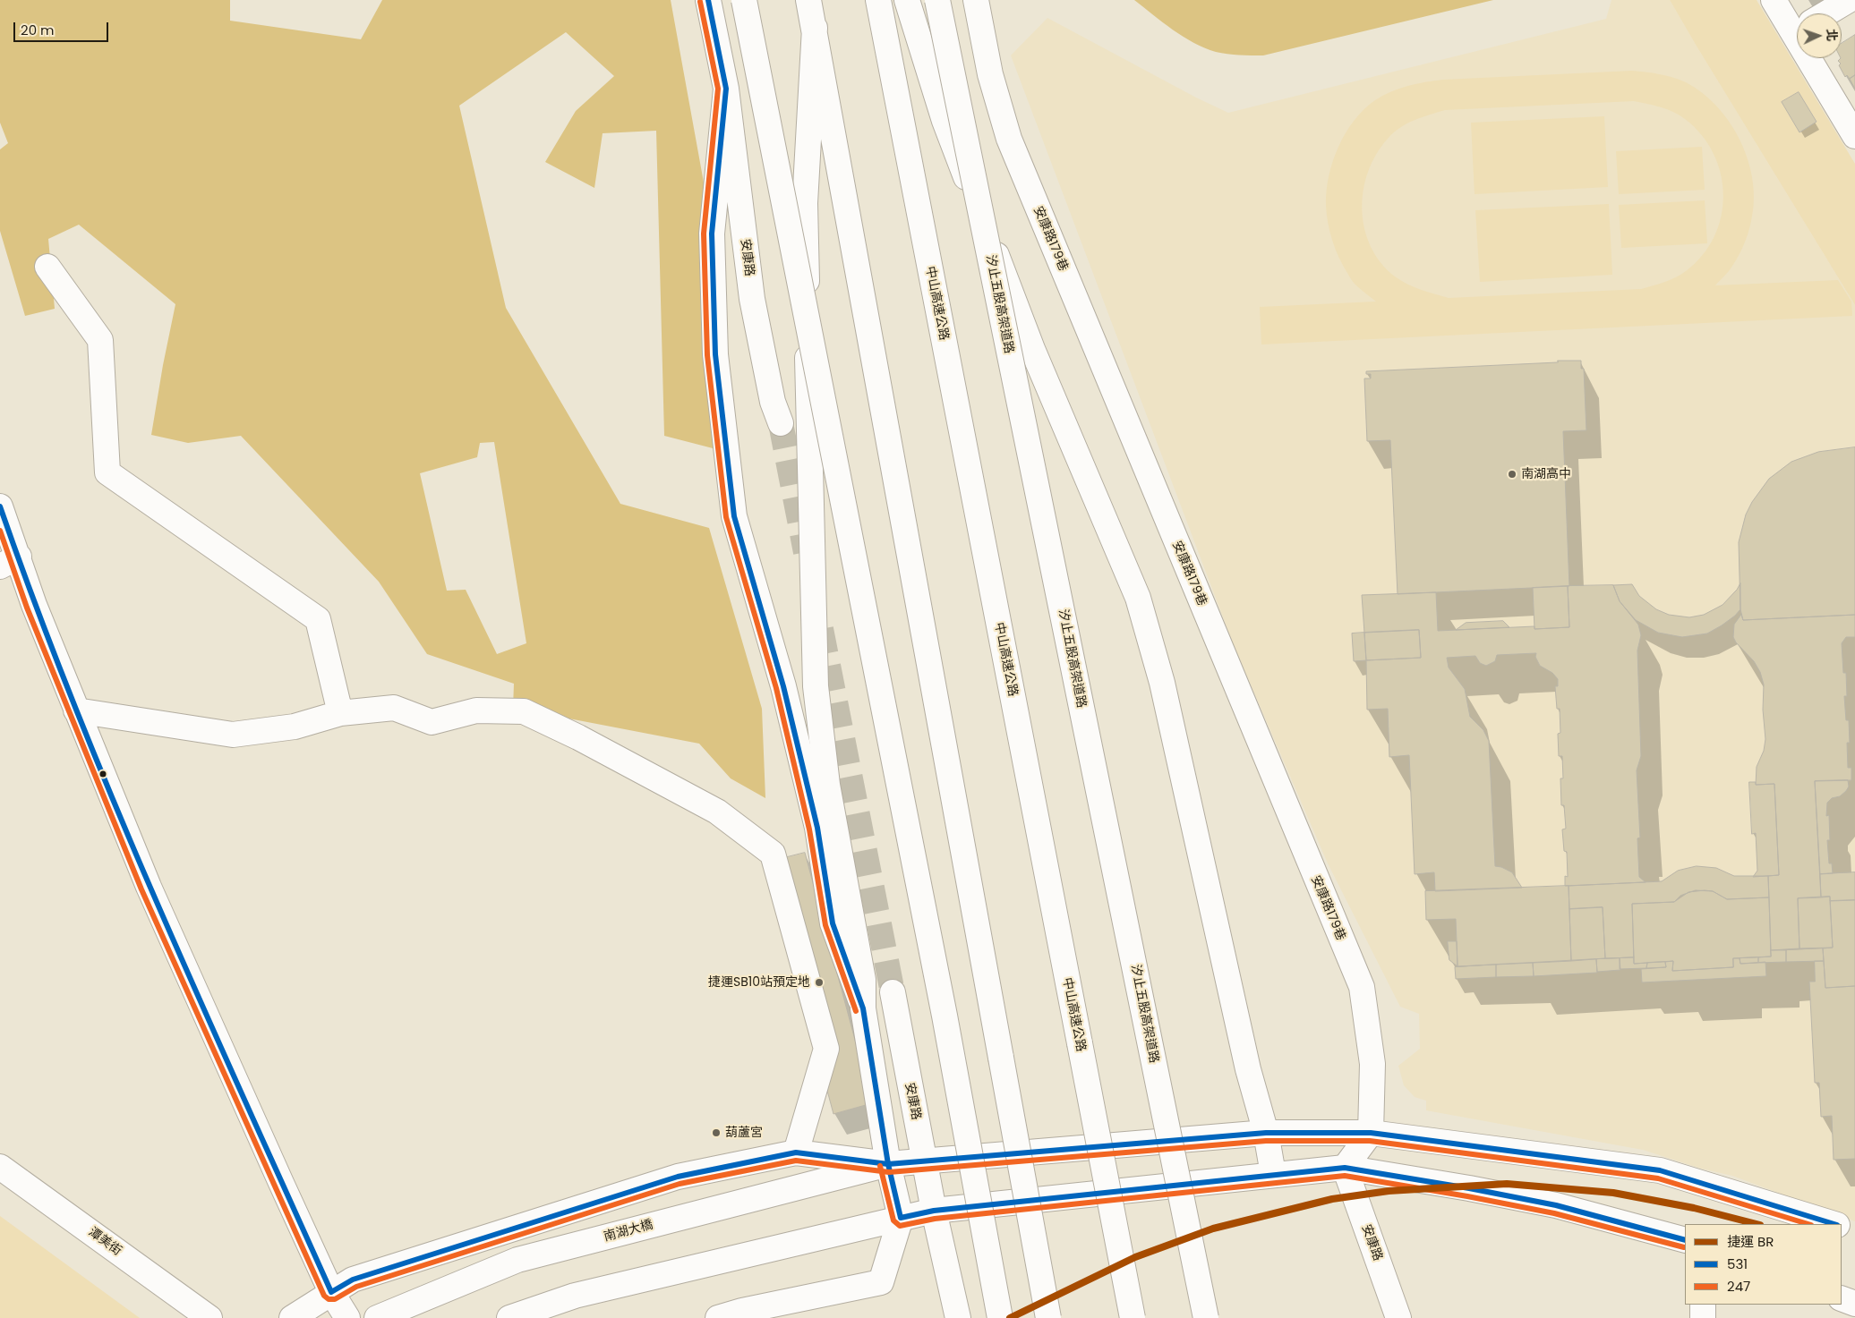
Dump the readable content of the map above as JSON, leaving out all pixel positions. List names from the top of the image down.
{
  "streets": {
    "main road": [
      "安康路179巷",
      "安康路",
      "中山高速公路",
      "汐止五股高架道路",
      "南湖大橋",
      "潭美街"
    ]
  },
  "places": ["南湖高中", "捷運SB10站預定地", "葫蘆宮"],
  "lines": ["transit line 531", "transit line 247", "metro line BR"],
  "legend": ["捷運 BR", "531", "247"],
  "scale_bar": "20 m",
  "north": "right"
}
